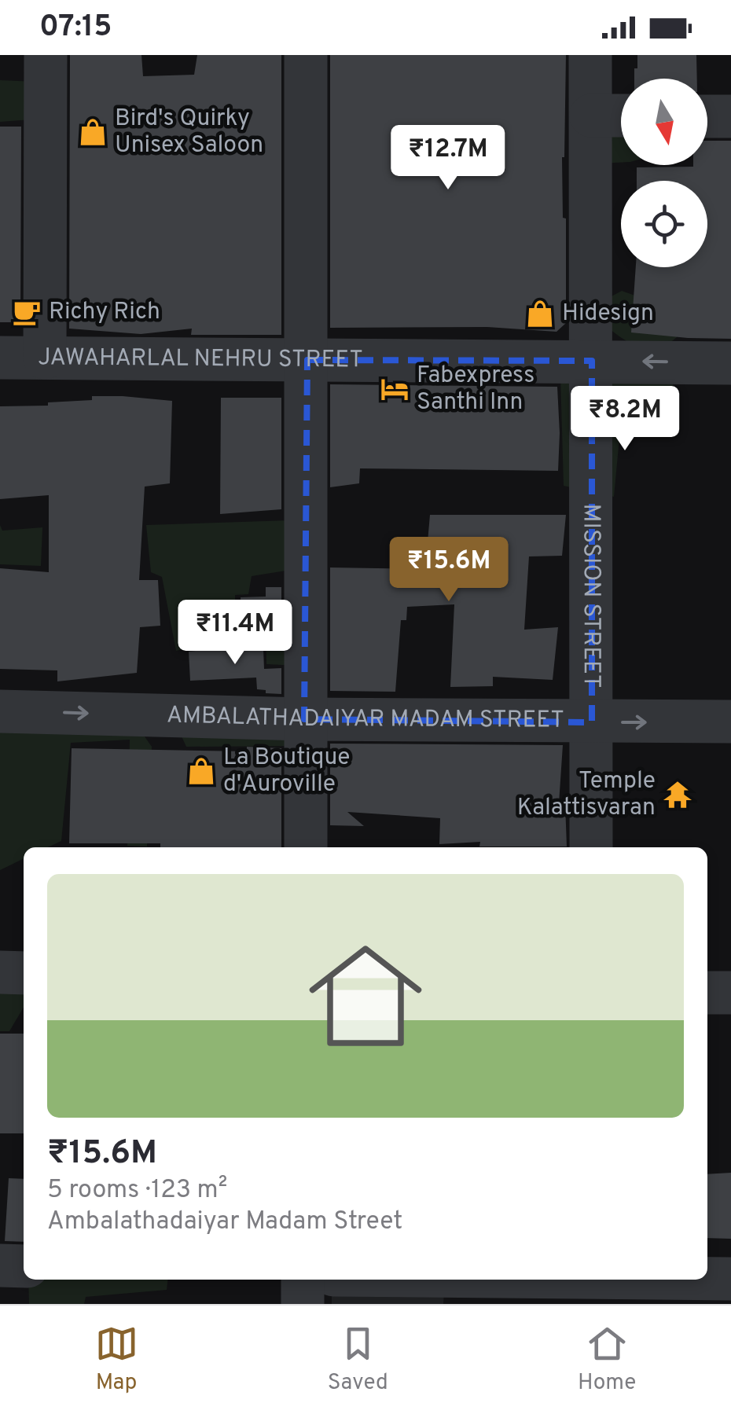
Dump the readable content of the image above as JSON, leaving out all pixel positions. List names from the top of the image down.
{
  "streets": {
    "street": ["JAWAHARLAL NEHRU STREET", "MISSION STREET", "AMBALATHADAIYAR MADAM STREET"]
  },
  "crossings": [
    ["JAWAHARLAL NEHRU STREET", "MISSION STREET"],
    ["MISSION STREET", "AMBALATHADAIYAR MADAM STREET"]
  ],
  "one_way": ["AMBALATHADAIYAR MADAM STREET"],
  "places": {
    "shop": ["Bird's Quirky Unisex Saloon", "Hidesign", "La Boutique d'Auroville"],
    "cafe": ["Richy Rich"],
    "hotel": ["Fabexpress Santhi Inn"],
    "temple": ["Temple Kalattisvaran"]
  },
  "north": "bottom",
  "page": {
    "status": "07:15",
    "price": [
      "₹12.7M",
      "₹8.2M",
      "₹15.6M",
      "₹11.4M"
    ],
    "list": [
      {
        "name": "₹15.6M",
        "note": "5 rooms · 123 m² · Ambalathadaiyar Madam Street"
      }
    ],
    "tabs": ["Map", "Saved", "Home"]
  }
}
